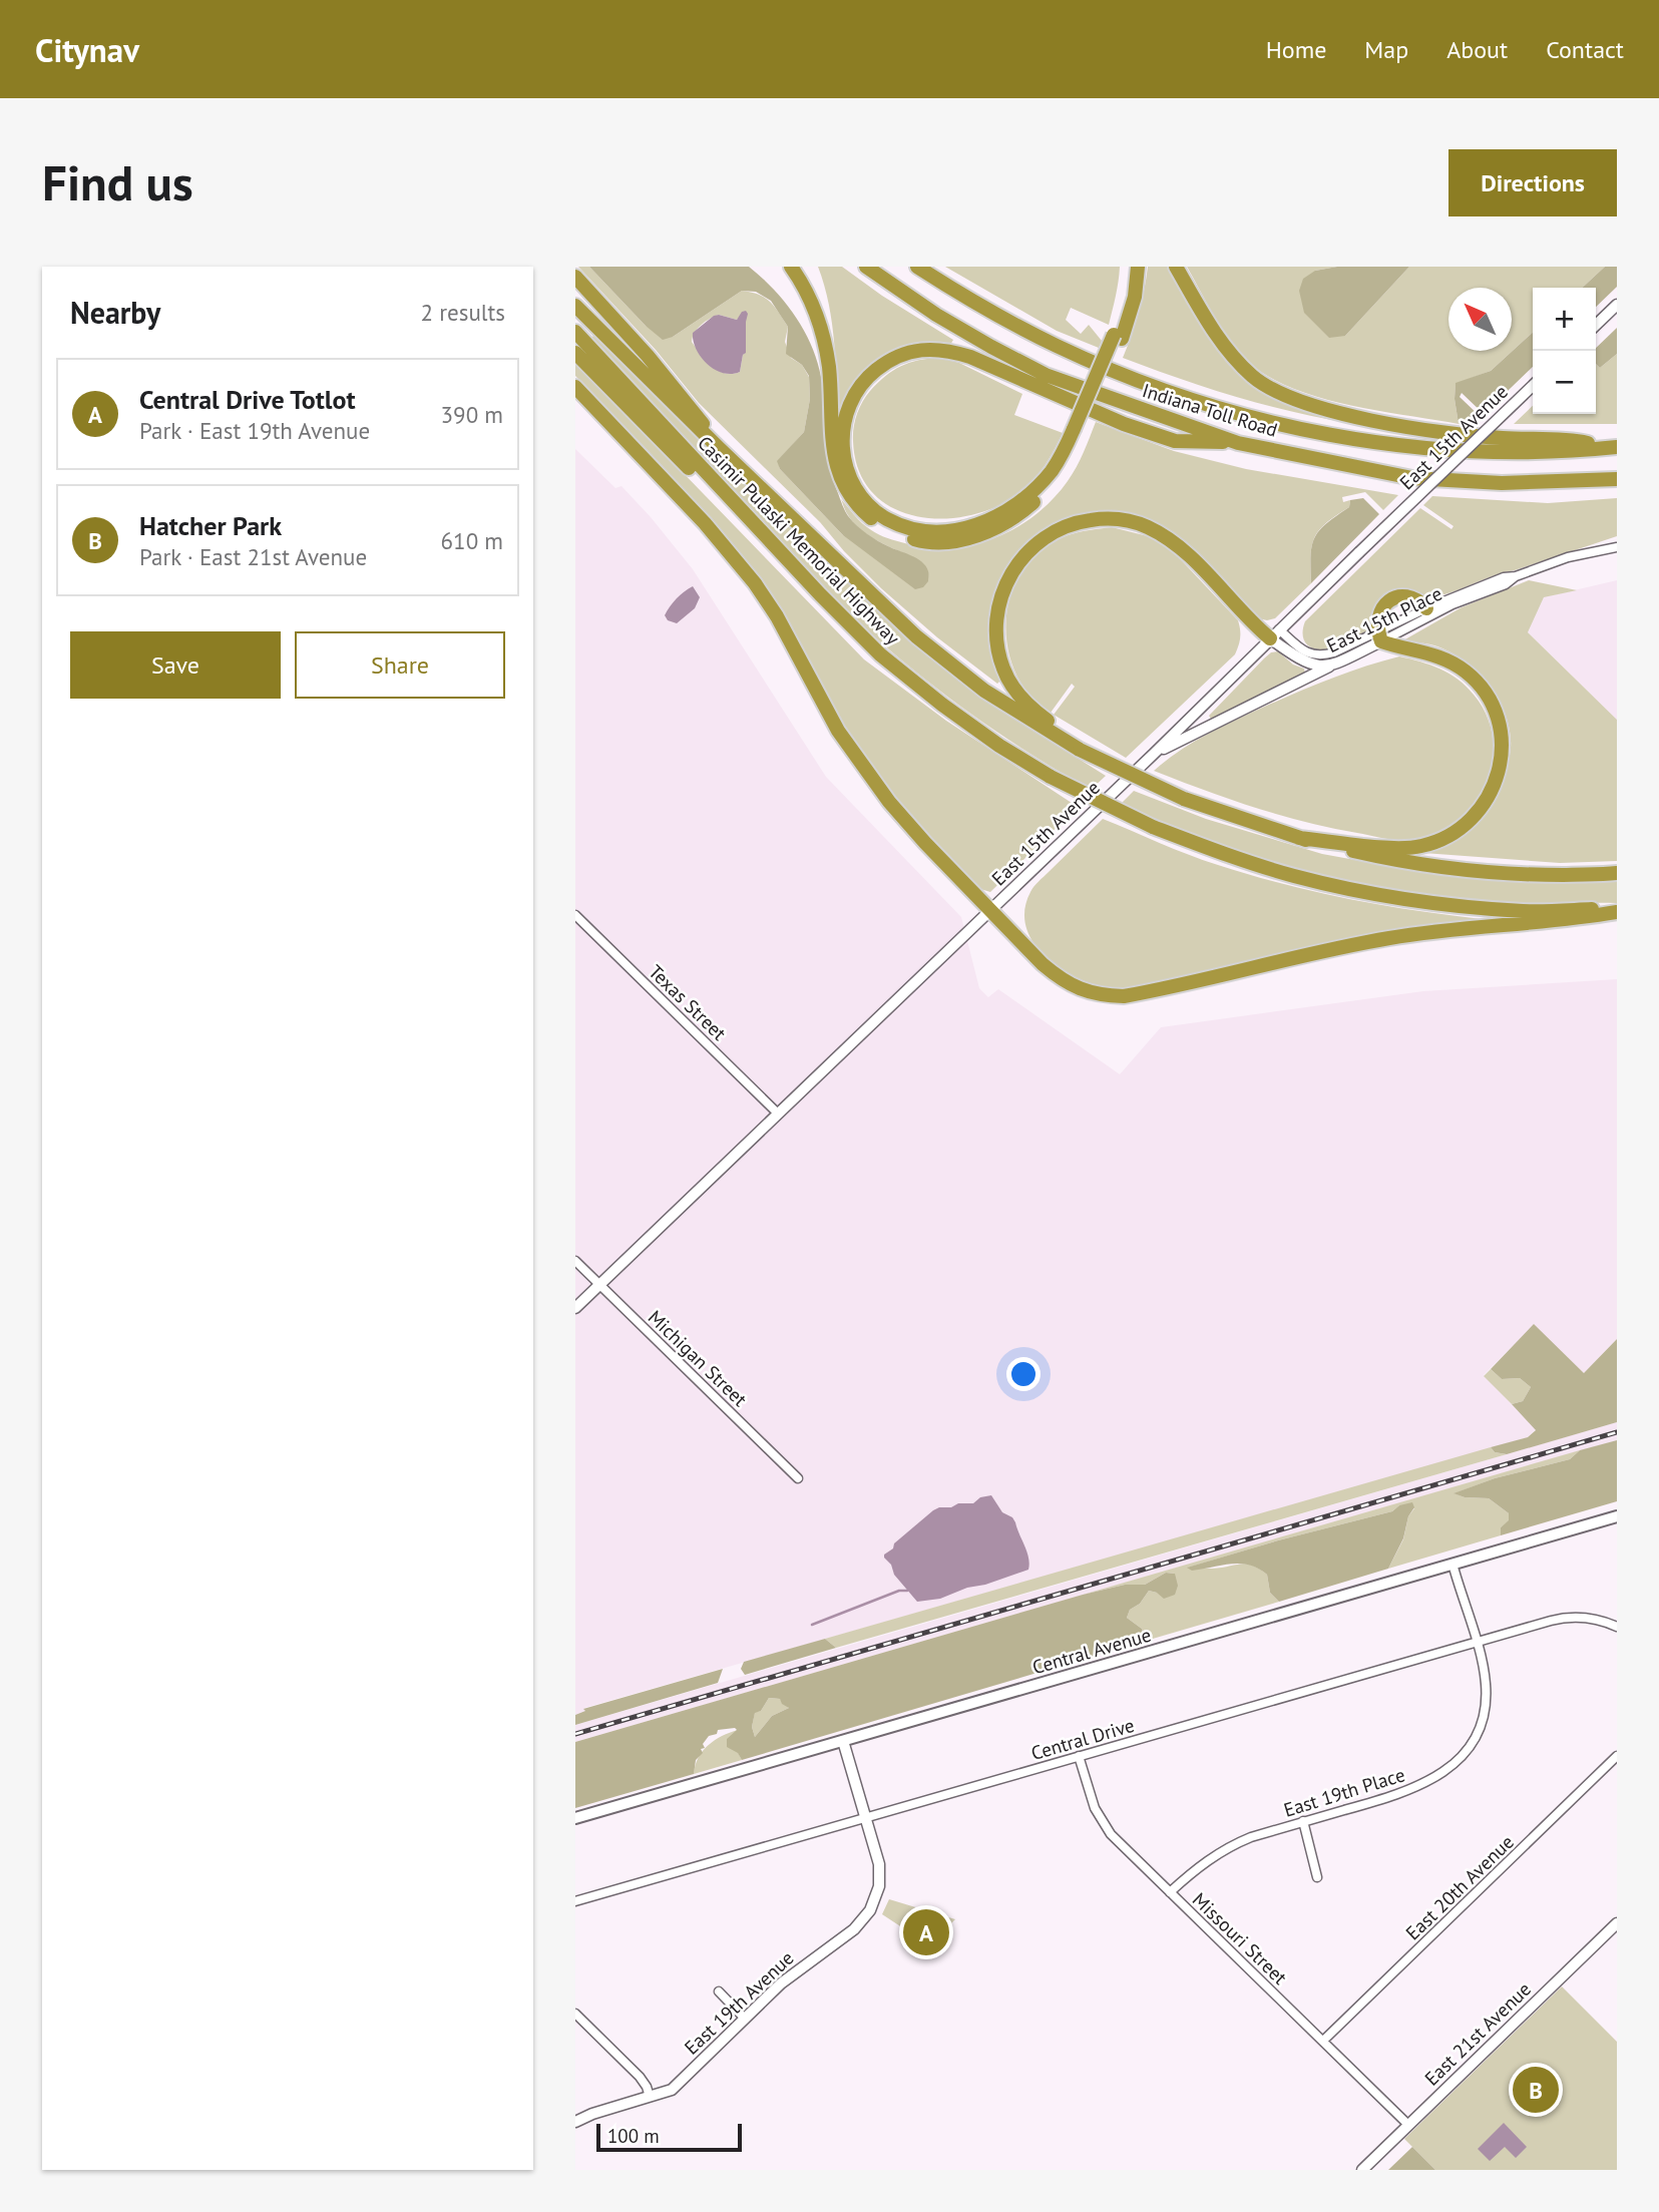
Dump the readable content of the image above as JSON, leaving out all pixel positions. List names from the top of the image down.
{
  "streets": {
    "highway": ["Indiana Toll Road", "Casimir Pulaski Memorial Highway"],
    "main road": ["Central Avenue"],
    "street": [
      "East 15th Avenue",
      "East 15th Place",
      "Texas Street",
      "Michigan Street",
      "Central Drive",
      "East 19th Place",
      "East 20th Avenue",
      "Missouri Street",
      "East 19th Avenue",
      "East 21st Avenue"
    ]
  },
  "crossings": [
    ["East 15th Avenue", "East 15th Place"],
    ["East 15th Avenue", "Texas Street"],
    ["East 15th Avenue", "Michigan Street"],
    ["Central Avenue", "East 19th Place"],
    ["Central Avenue", "East 19th Avenue"],
    ["Central Drive", "East 19th Place"],
    ["Central Drive", "Missouri Street"],
    ["Central Drive", "East 19th Avenue"],
    ["East 19th Place", "Missouri Street"],
    ["East 20th Avenue", "Missouri Street"],
    ["Missouri Street", "East 21st Avenue"]
  ],
  "scale_bar": "100 m",
  "north": "top left",
  "page": {
    "header": "Citynav",
    "nav": [
      "Home",
      "Map",
      "About",
      "Contact"
    ],
    "buttons": [
      "Directions",
      ["Save", "Share"]
    ],
    "title": "Find us",
    "heading": ["Nearby", "2 results"],
    "map_buttons": ["+", "−"],
    "list": [
      {
        "mark": "A",
        "name": "Central Drive Totlot",
        "note": "Park · East 19th Avenue",
        "value": "390 m"
      },
      {
        "mark": "B",
        "name": "Hatcher Park",
        "note": "Park · East 21st Avenue",
        "value": "610 m"
      }
    ],
    "pins": ["A", "B"],
    "scale": "100 m"
  }
}
